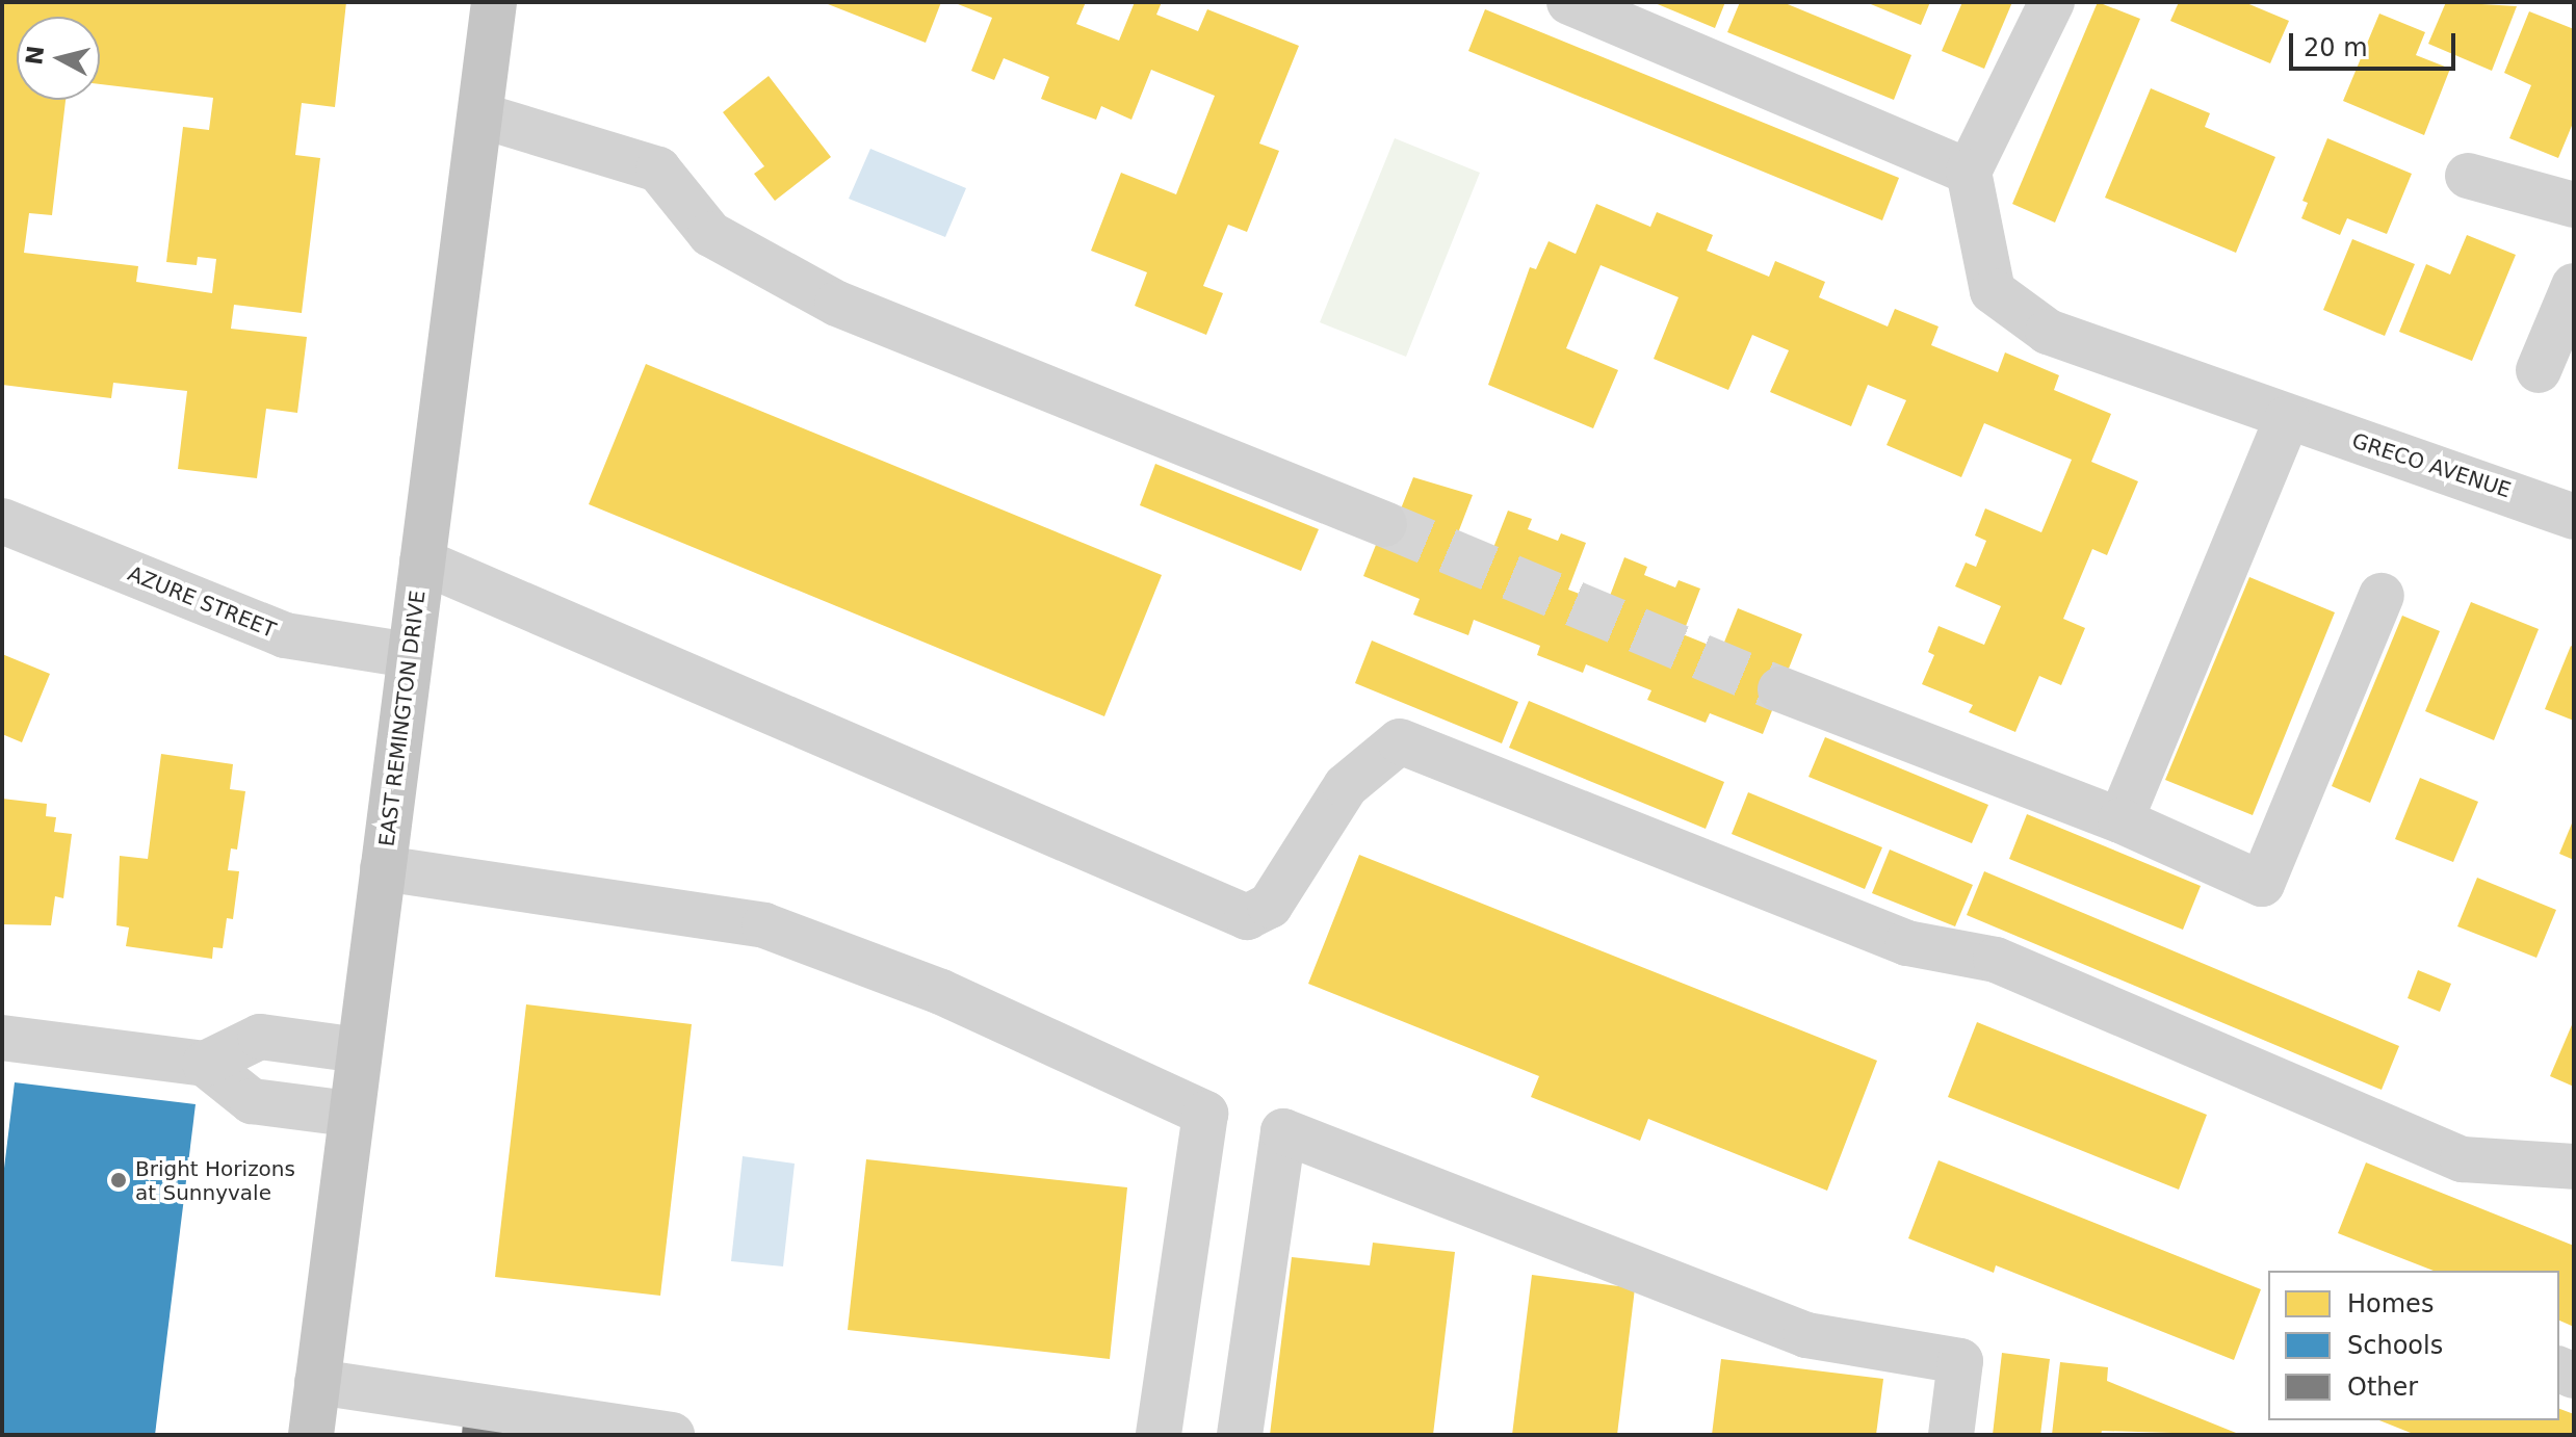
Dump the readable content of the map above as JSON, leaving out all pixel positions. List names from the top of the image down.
{
  "streets": {
    "main road": ["EAST REMINGTON DRIVE"],
    "street": ["GRECO AVENUE", "AZURE STREET"]
  },
  "crossings": [
    ["AZURE STREET", "EAST REMINGTON DRIVE"]
  ],
  "places": ["Bright Horizons at Sunnyvale"],
  "legend": ["Homes", "Schools", "Other"],
  "scale_bar": "20 m",
  "north": "left"
}
